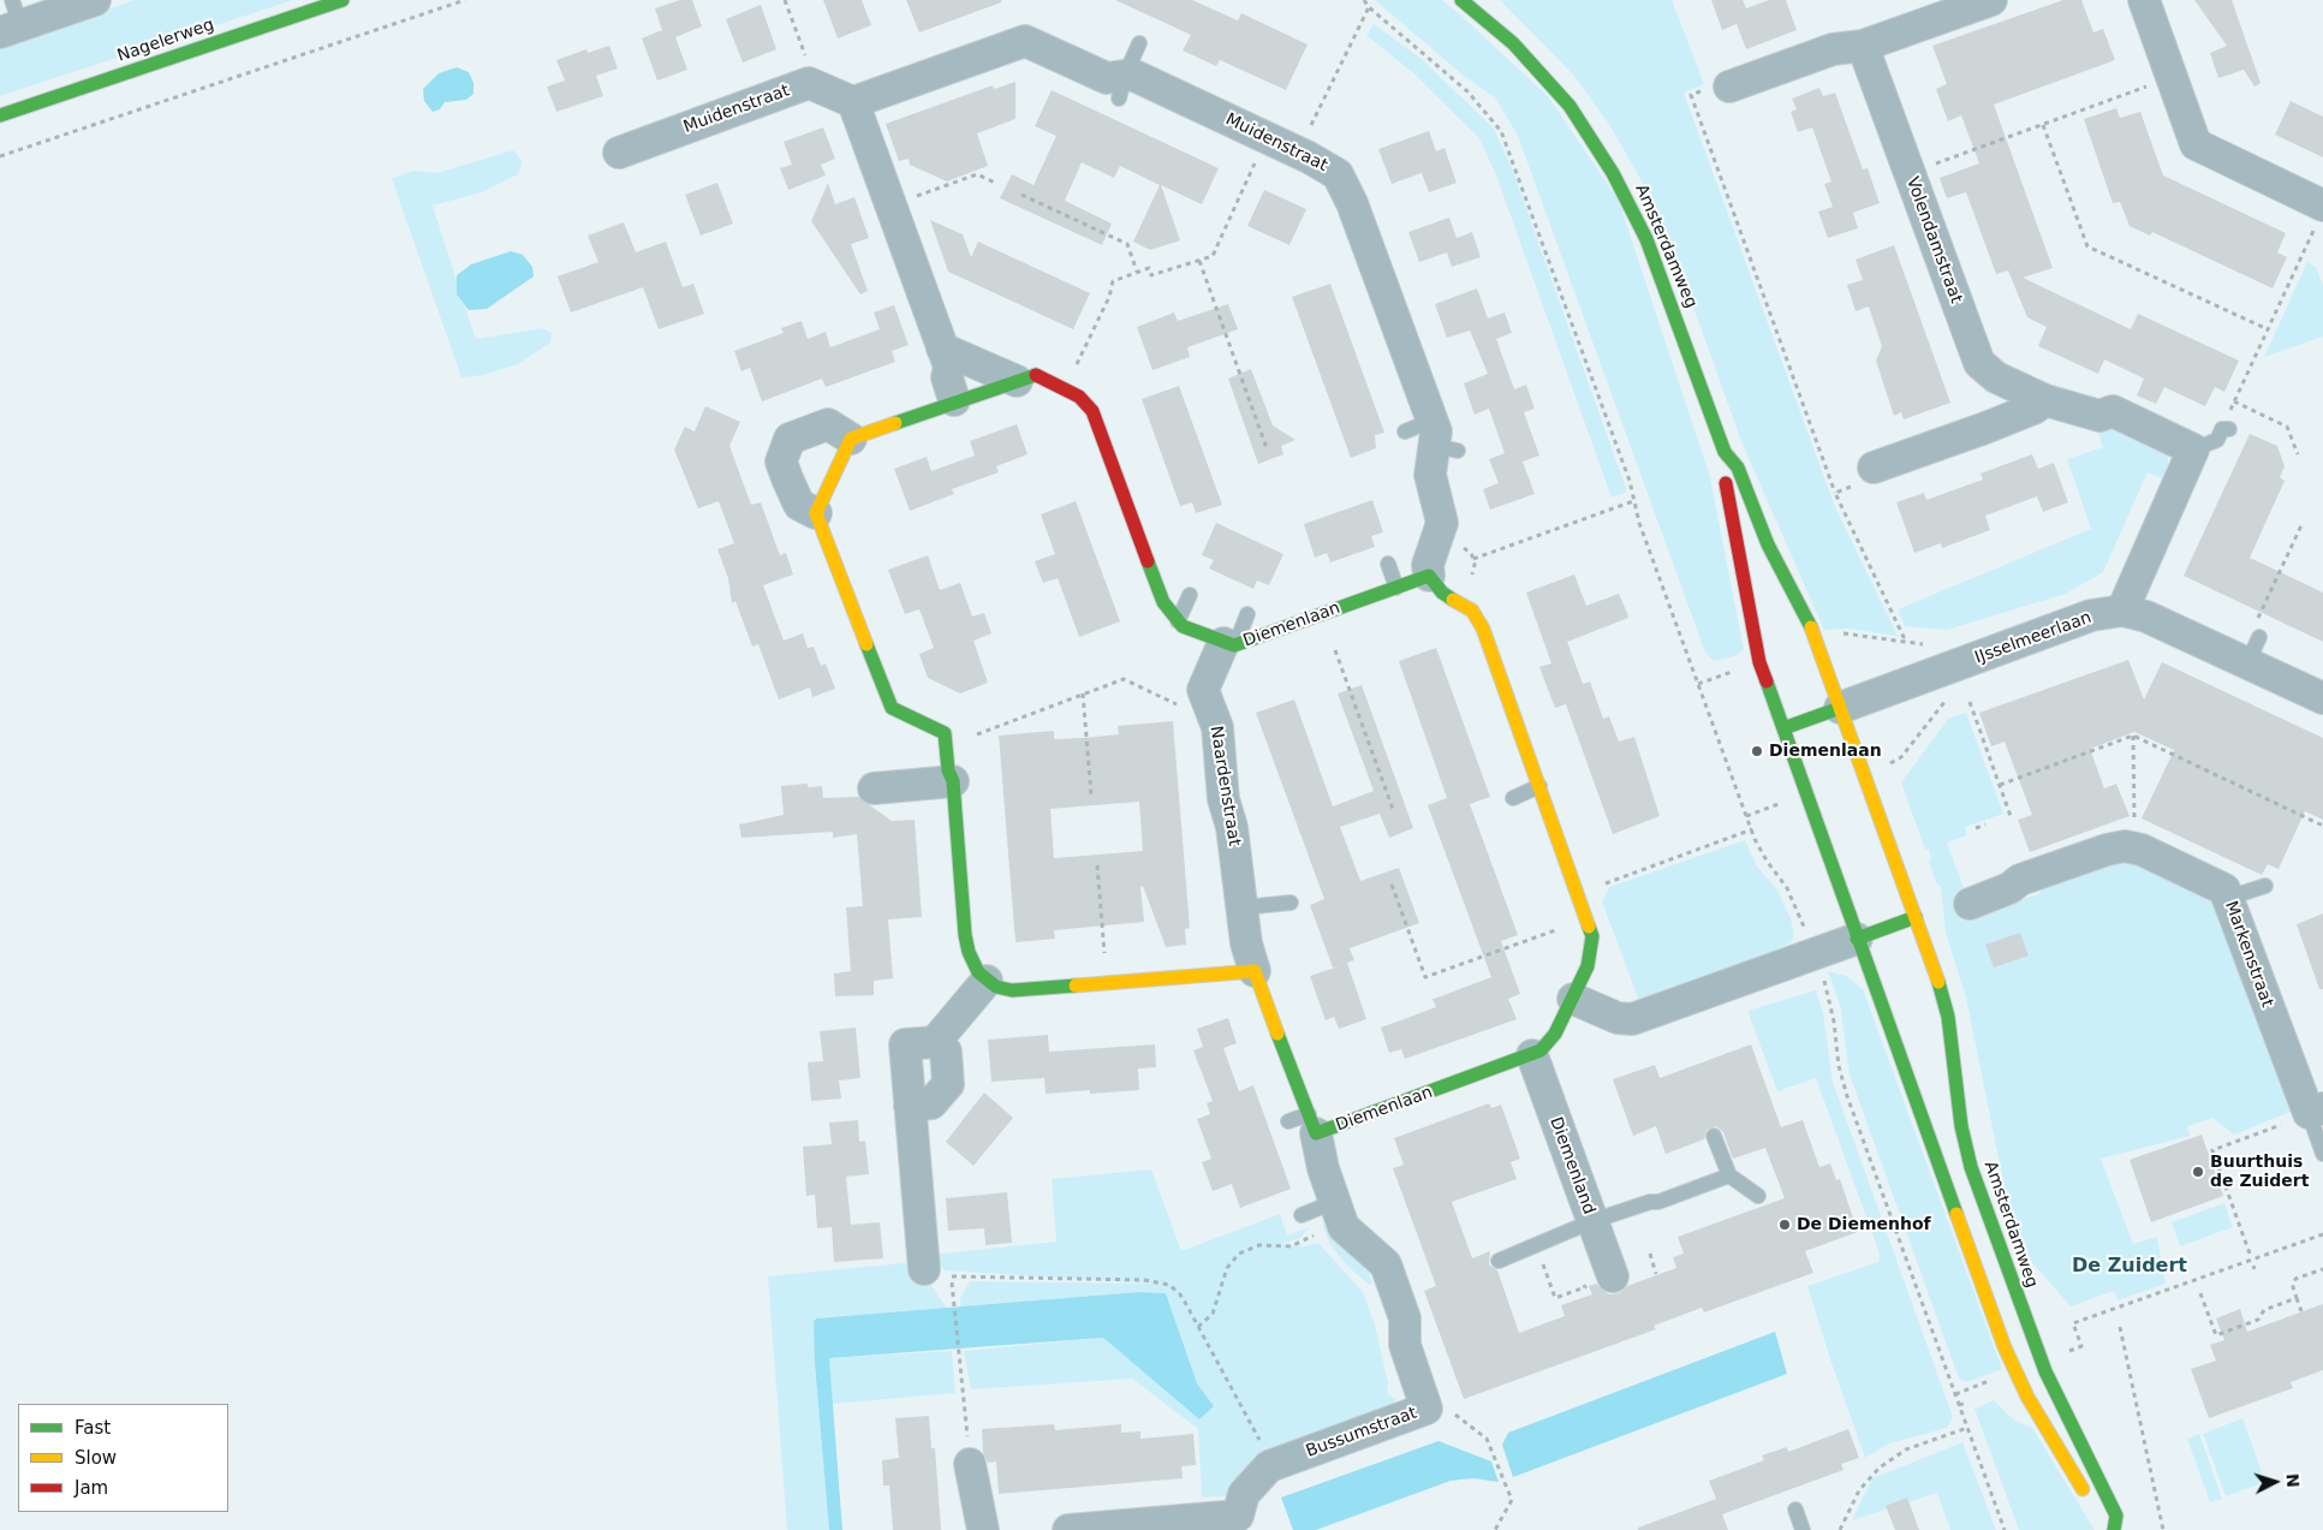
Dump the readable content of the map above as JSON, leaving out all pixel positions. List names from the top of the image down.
{
  "streets": {
    "main road": ["Nagelerweg", "Amsterdamweg", "Diemenlaan"],
    "street": [
      "Muidenstraat",
      "Volendamstraat",
      "IJsselmeerlaan",
      "Naardenstraat",
      "Markenstraat",
      "Diemenland",
      "Bussumstraat"
    ]
  },
  "crossings": [
    ["Muidenstraat", "Diemenlaan"],
    ["Amsterdamweg", "IJsselmeerlaan"],
    ["Diemenlaan", "Naardenstraat"],
    ["Diemenlaan", "Diemenland"],
    ["Diemenlaan", "Bussumstraat"]
  ],
  "districts": ["De Zuidert"],
  "places": ["Diemenlaan", "Buurthuis de Zuidert", "De Diemenhof"],
  "legend": ["Fast", "Slow", "Jam"],
  "north": "right"
}
